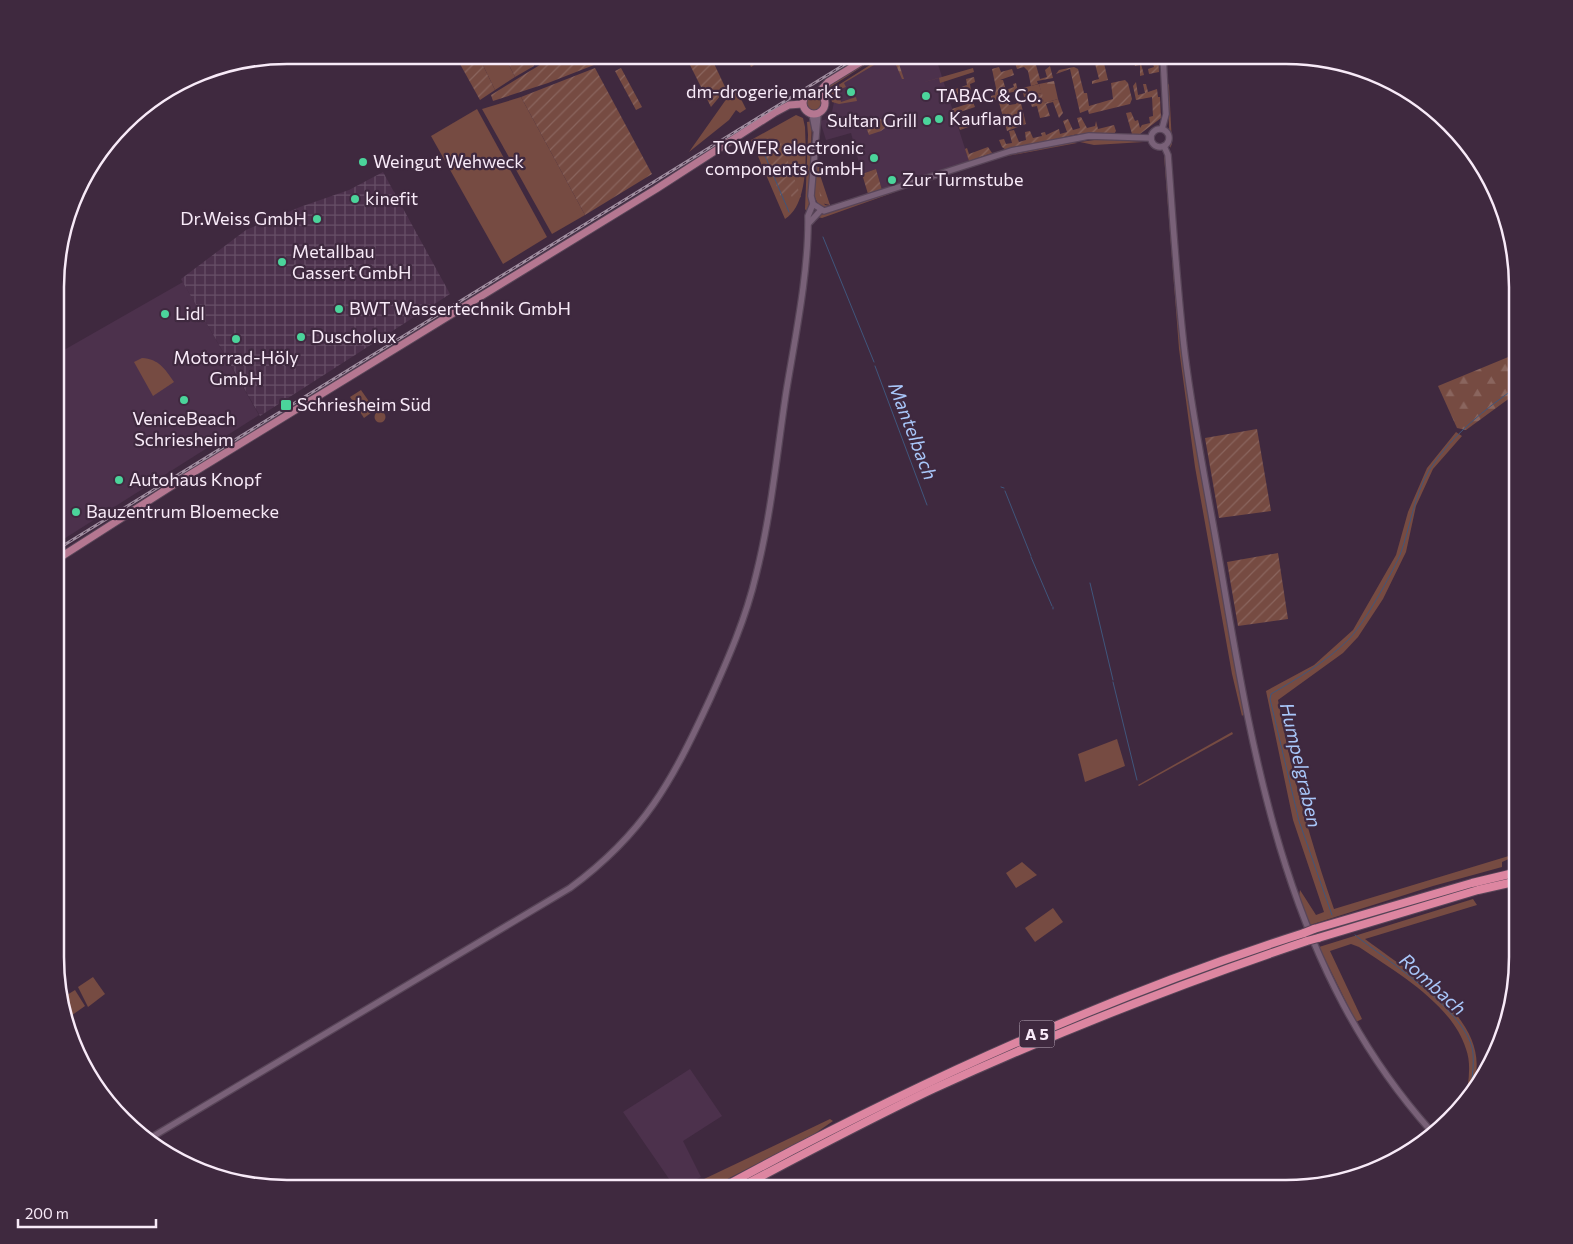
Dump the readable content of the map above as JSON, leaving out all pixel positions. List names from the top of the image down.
{
  "streets": {
    "highway": ["A 5"]
  },
  "water": ["Mantelbach", "Humpelgraben", "Rombach"],
  "places": {
    "other": [
      "dm-drogerie markt",
      "TABAC & Co.",
      "Kaufland",
      "Sultan Grill",
      "TOWER electronic components GmbH",
      "Weingut Wehweck",
      "Zur Turmstube",
      "kinefit",
      "Dr.Weiss GmbH",
      "Metallbau Gassert GmbH",
      "BWT Wassertechnik GmbH",
      "Lidl",
      "Duscholux",
      "Motorrad-Höly GmbH",
      "VeniceBeach Schriesheim",
      "Autohaus Knopf",
      "Bauzentrum Bloemecke"
    ],
    "transit": ["Schriesheim Süd"]
  },
  "scale_bar": "200 m"
}
